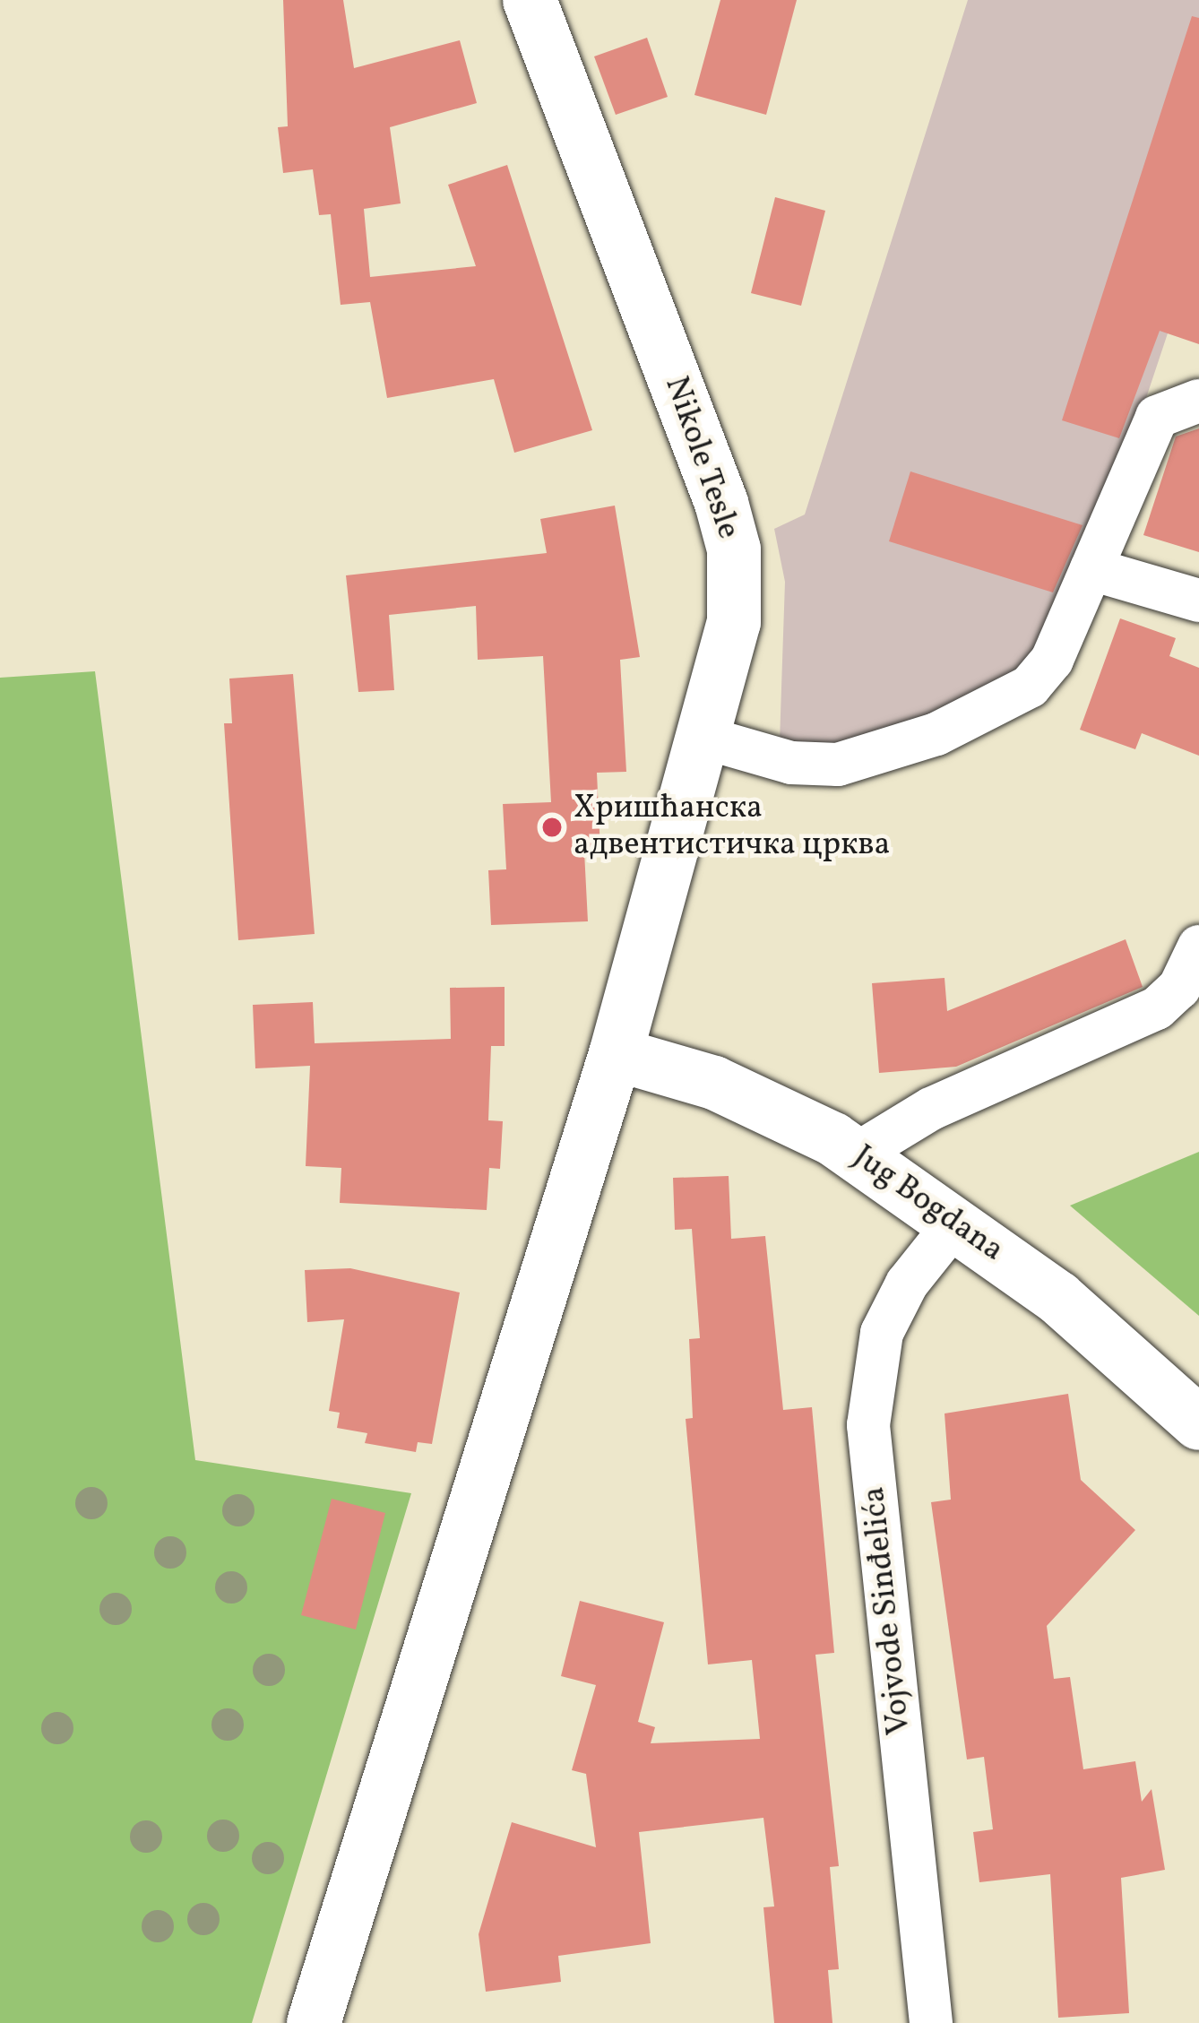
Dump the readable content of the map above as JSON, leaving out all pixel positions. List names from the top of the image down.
{
  "streets": {
    "street": ["Nikole Tesle", "Jug Bogdana", "Vojvode Sinđelića"]
  },
  "crossings": [
    ["Nikole Tesle", "Jug Bogdana"],
    ["Jug Bogdana", "Vojvode Sinđelića"]
  ],
  "places": ["Хришћанска адвентистичка црква"]
}
